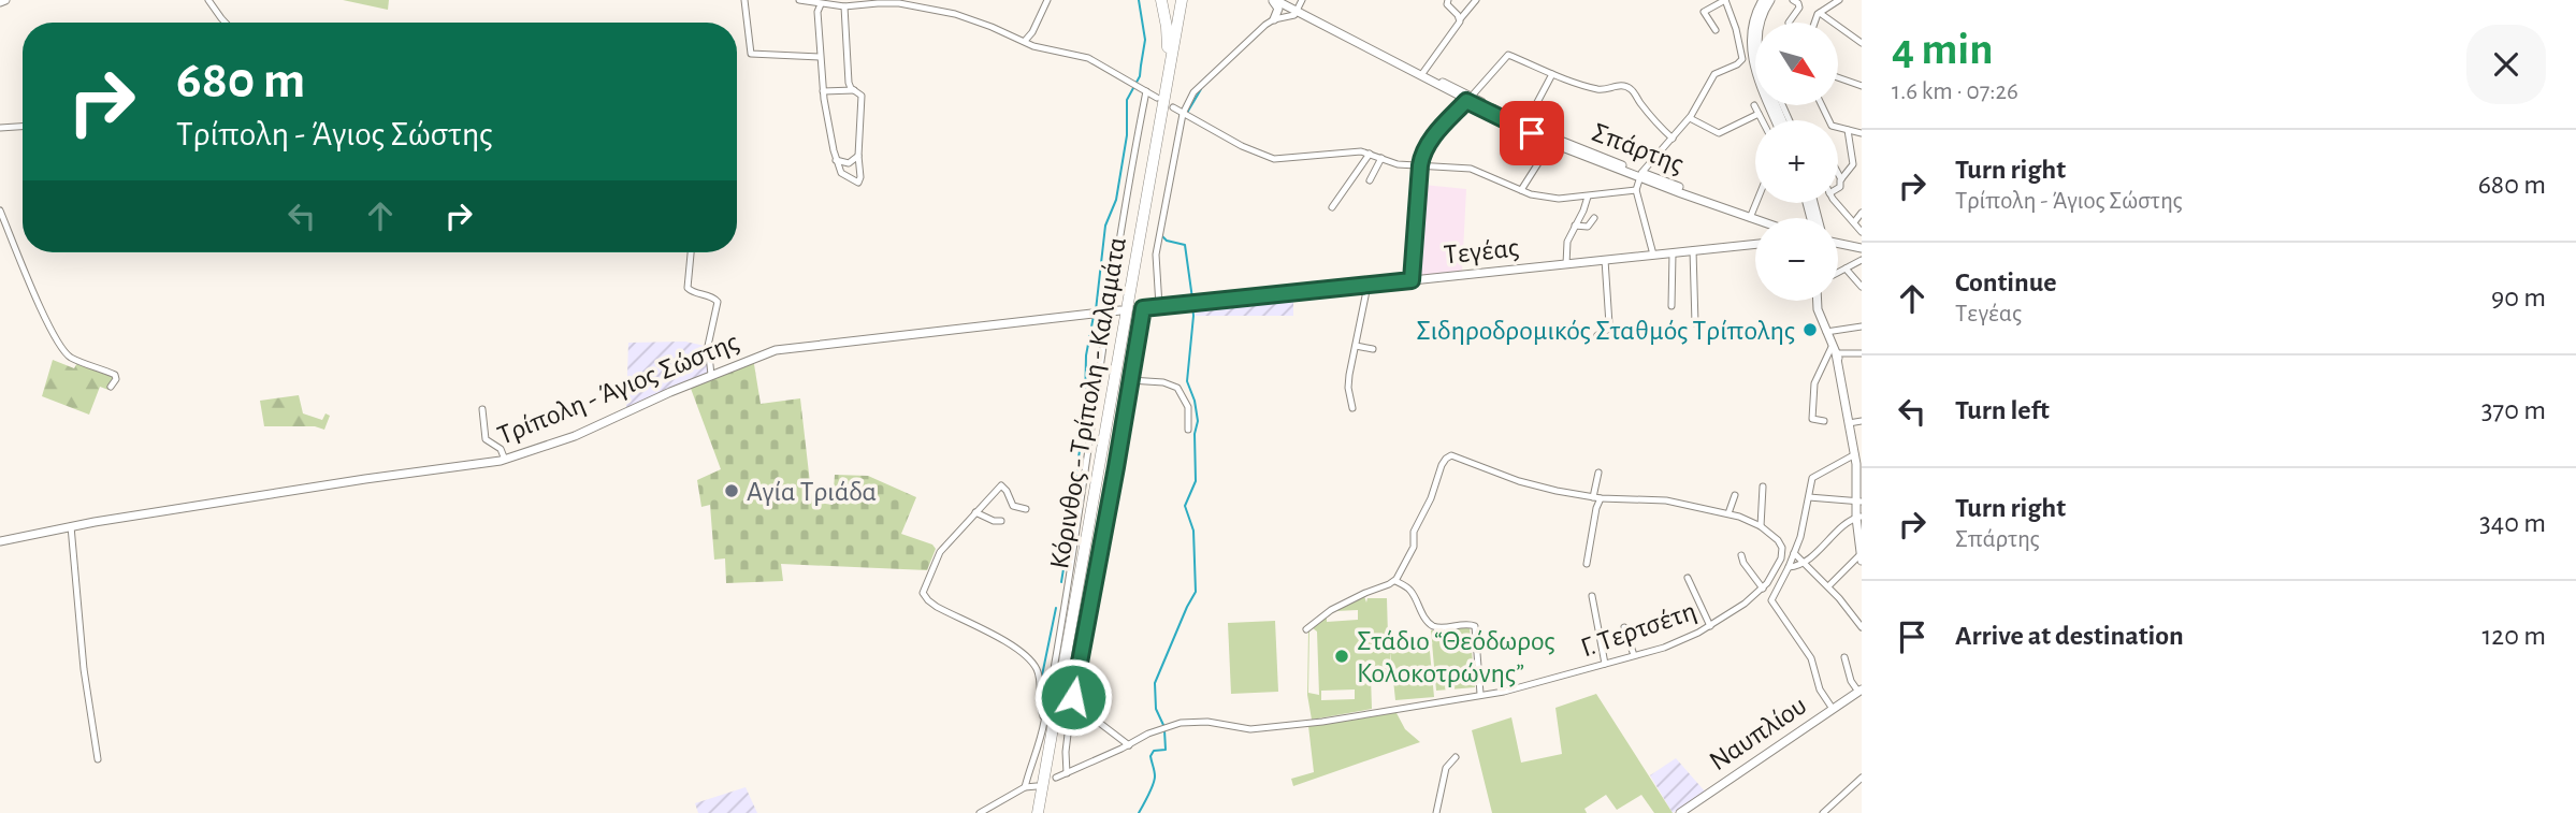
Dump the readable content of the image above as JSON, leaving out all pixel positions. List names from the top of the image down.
{
  "streets": {
    "highway": ["Κόρινθος - Τρίπολη - Καλαμάτα"],
    "main road": [
      "Σπάρτης",
      "Τεγέας",
      "Τρίπολη - Άγιος Σώστης",
      "Ναυπλίου"
    ],
    "street": ["Γ. Τερτσέτη"]
  },
  "places": ["Σιδηροδρομικός Σταθμός Τρίπολης", "Αγία Τριάδα", "Στάδιο “Θεόδωρος Κολοκοτρώνης”"],
  "north": "bottom right",
  "page": {
    "heading": ["4 min", "1.6 km · 07:26"],
    "map_buttons": ["+", "−"],
    "turn": ["680 m", "Τρίπολη - Άγιος Σώστης"],
    "list": [
      {
        "name": "Turn right",
        "note": "Τρίπολη - Άγιος Σώστης",
        "value": "680 m"
      },
      {
        "name": "Continue",
        "note": "Τεγέας",
        "value": "90 m"
      },
      {
        "name": "Turn left",
        "value": "370 m"
      },
      {
        "name": "Turn right",
        "note": "Σπάρτης",
        "value": "340 m"
      },
      {
        "name": "Arrive at destination",
        "value": "120 m"
      }
    ]
  }
}
